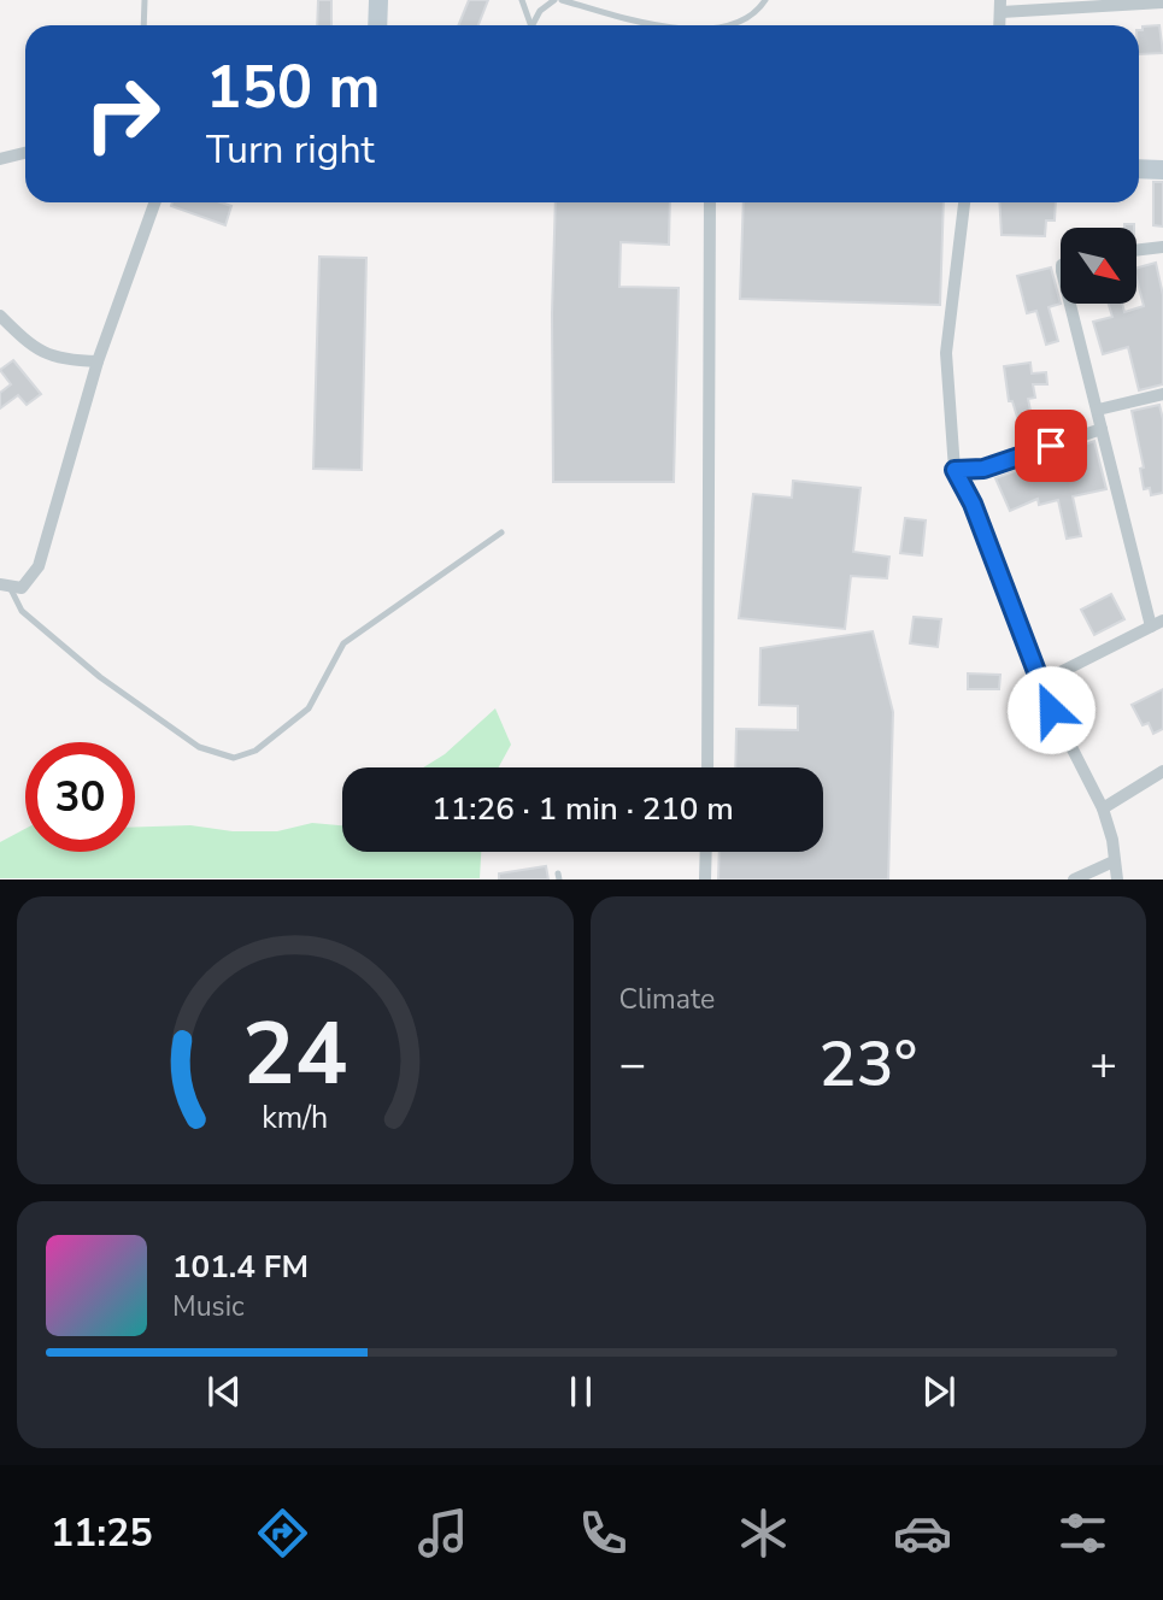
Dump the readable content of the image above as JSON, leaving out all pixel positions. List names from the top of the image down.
{
  "north": "bottom right",
  "page": {
    "turn": ["150 m", "Turn right"],
    "limit": "30",
    "trip": "11:26 · 1 min · 210 m",
    "tile": "Climate",
    "heat": ["−", "23°", "+"],
    "song": ["101.4 FM", "Music"],
    "tabs": "11:25",
    "gauge": ["24", "km/h"]
  }
}
